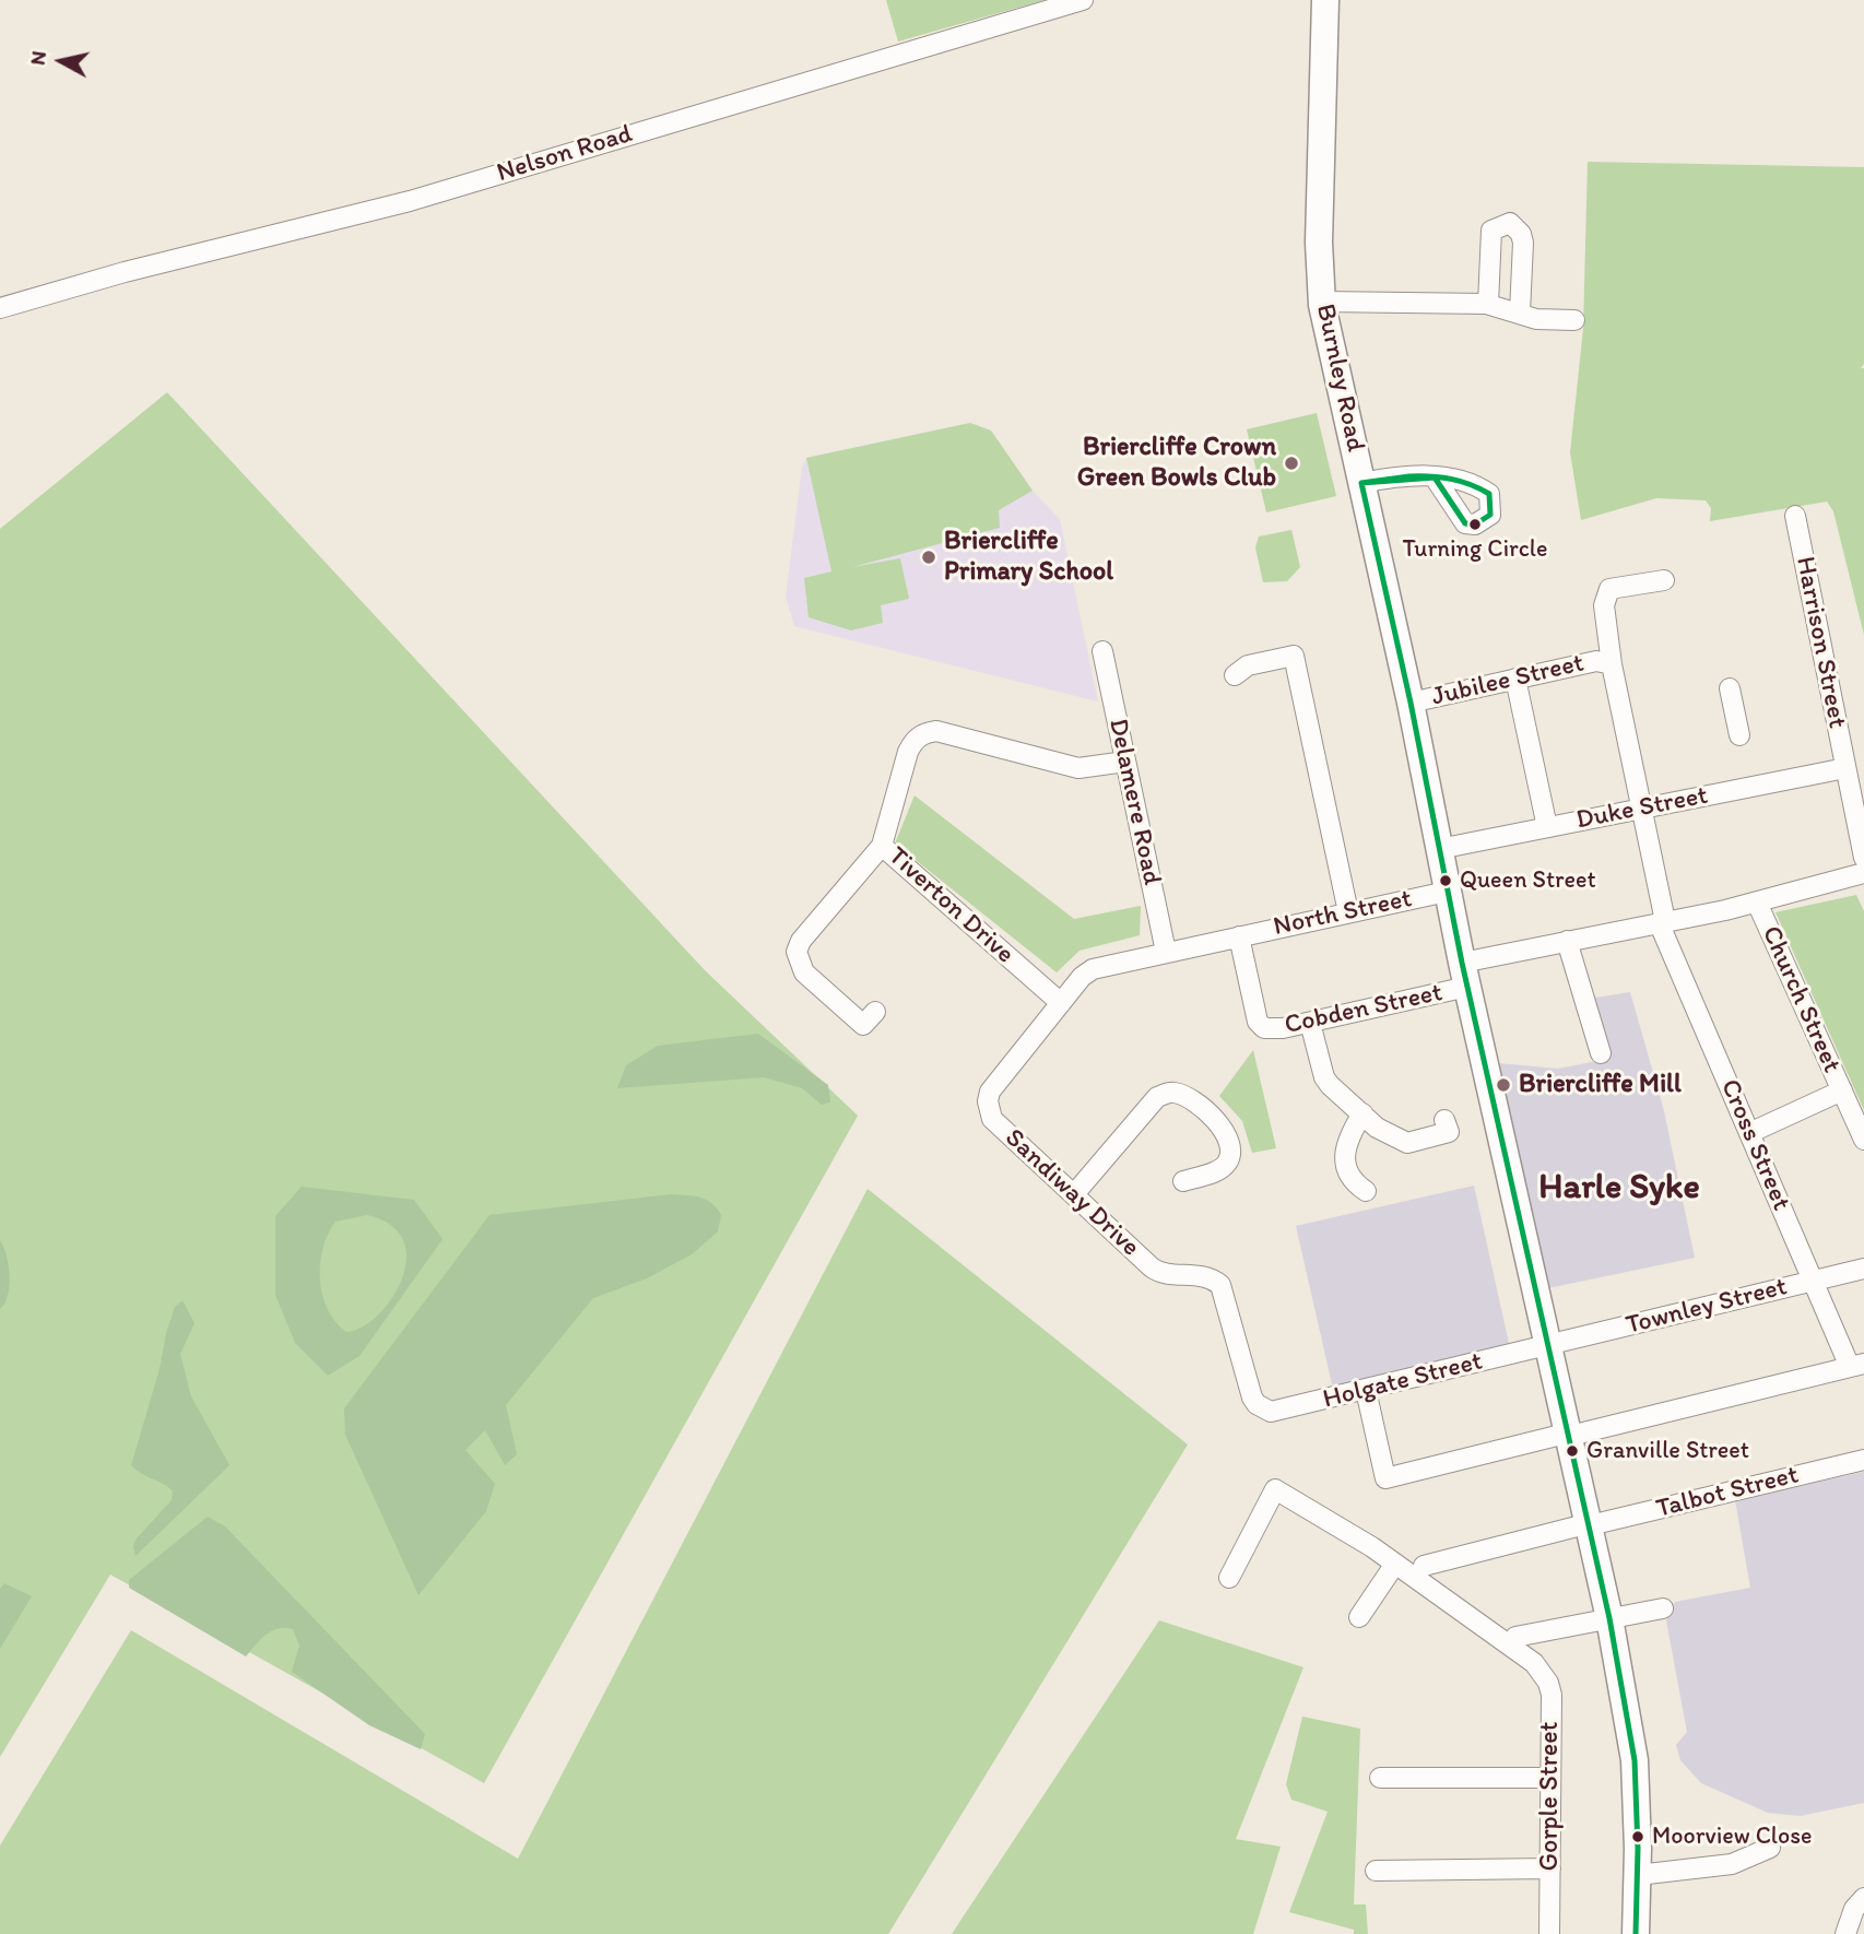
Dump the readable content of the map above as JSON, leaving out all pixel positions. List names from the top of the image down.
{
  "streets": {
    "street": [
      "Nelson Road",
      "Burnley Road",
      "Harrison Street",
      "Jubilee Street",
      "Delamere Road",
      "Duke Street",
      "Tiverton Drive",
      "North Street",
      "Church Street",
      "Cobden Street",
      "Cross Street",
      "Sandiway Drive",
      "Townley Street",
      "Holgate Street",
      "Talbot Street",
      "Gorple Street"
    ]
  },
  "crossings": [
    ["Burnley Road", "Jubilee Street"],
    ["Burnley Road", "Duke Street"],
    ["Burnley Road", "North Street"],
    ["Burnley Road", "Cobden Street"],
    ["Burnley Road", "Townley Street"],
    ["Burnley Road", "Holgate Street"],
    ["Burnley Road", "Talbot Street"],
    ["Harrison Street", "Duke Street"],
    ["Jubilee Street", "Cross Street"],
    ["Delamere Road", "Tiverton Drive"],
    ["Delamere Road", "Sandiway Drive"],
    ["Duke Street", "Cross Street"],
    ["Tiverton Drive", "Sandiway Drive"],
    ["North Street", "Cobden Street"],
    ["North Street", "Sandiway Drive"],
    ["Cobden Street", "Sandiway Drive"],
    ["Cross Street", "Townley Street"],
    ["Sandiway Drive", "Holgate Street"],
    ["Townley Street", "Holgate Street"]
  ],
  "districts": ["Harle Syke"],
  "places": [
    "Briercliffe Crown Green Bowls Club",
    "Turning Circle",
    "Briercliffe Primary School",
    "Queen Street",
    "Briercliffe Mill",
    "Granville Street",
    "Moorview Close"
  ],
  "north": "left"
}
